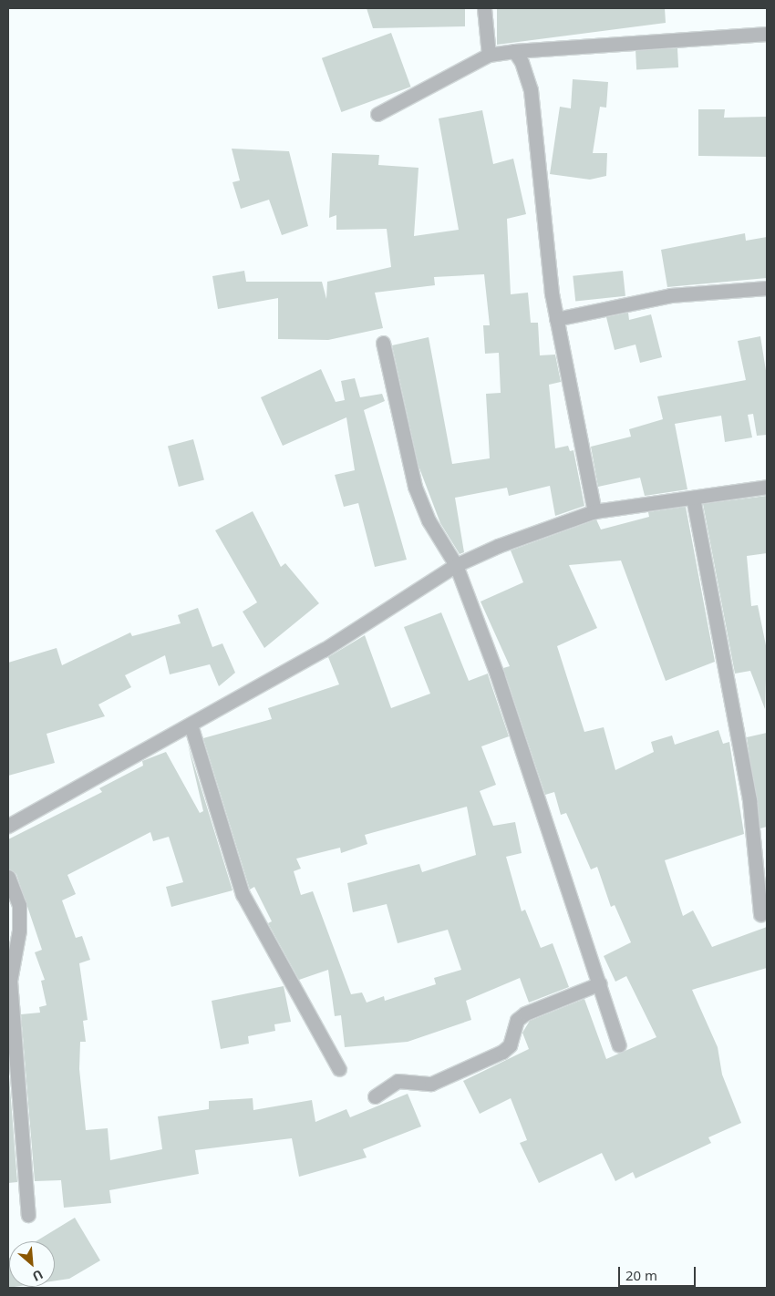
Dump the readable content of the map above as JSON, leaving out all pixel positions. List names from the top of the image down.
{
  "scale_bar": "20 m",
  "north": "bottom right"
}
